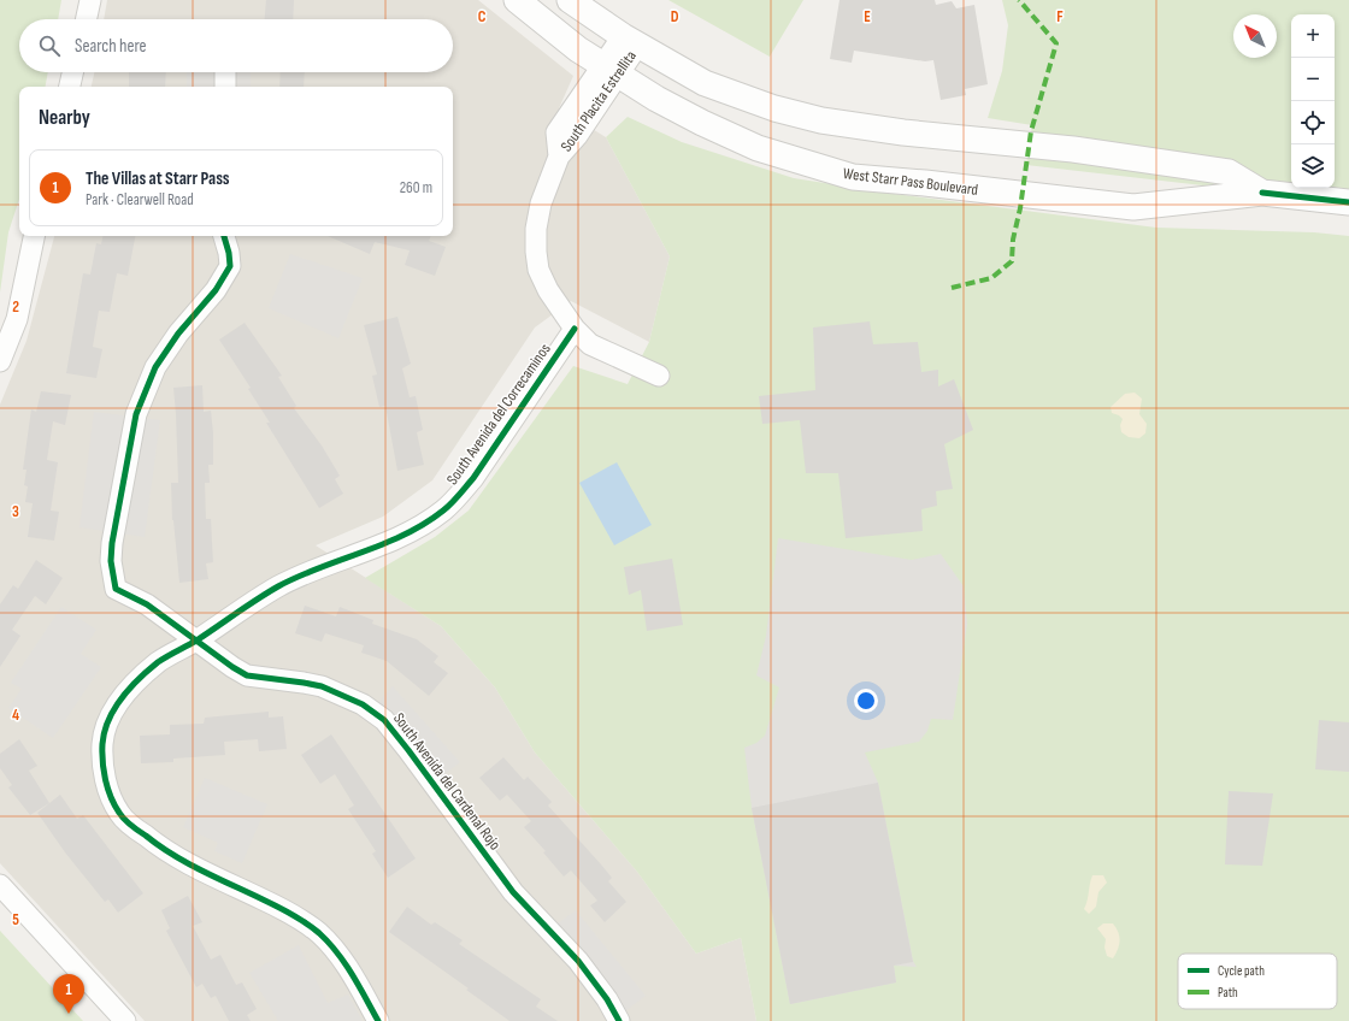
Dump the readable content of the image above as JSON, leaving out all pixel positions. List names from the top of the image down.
{
  "streets": {
    "street": [
      "South Placita Estrellita",
      "West Starr Pass Boulevard",
      "South Avenida del Correcaminos",
      "South Avenida del Cardenal Rojo"
    ]
  },
  "crossings": [
    ["South Placita Estrellita", "West Starr Pass Boulevard"],
    ["South Placita Estrellita", "South Avenida del Correcaminos"],
    ["South Avenida del Correcaminos", "South Avenida del Cardenal Rojo"]
  ],
  "legend": ["Cycle path", "Path"],
  "north": "top left",
  "page": {
    "map_buttons": ["+", "−"],
    "search": "Search here",
    "heading": "Nearby",
    "list": [
      {
        "mark": "1",
        "name": "The Villas at Starr Pass",
        "note": "Park · Clearwell Road",
        "value": "260 m"
      }
    ],
    "pins": "1"
  },
  "grid": {
    "columns": [
      "C",
      "D",
      "E",
      "F"
    ],
    "rows": [
      "2",
      "3",
      "4",
      "5"
    ]
  }
}
